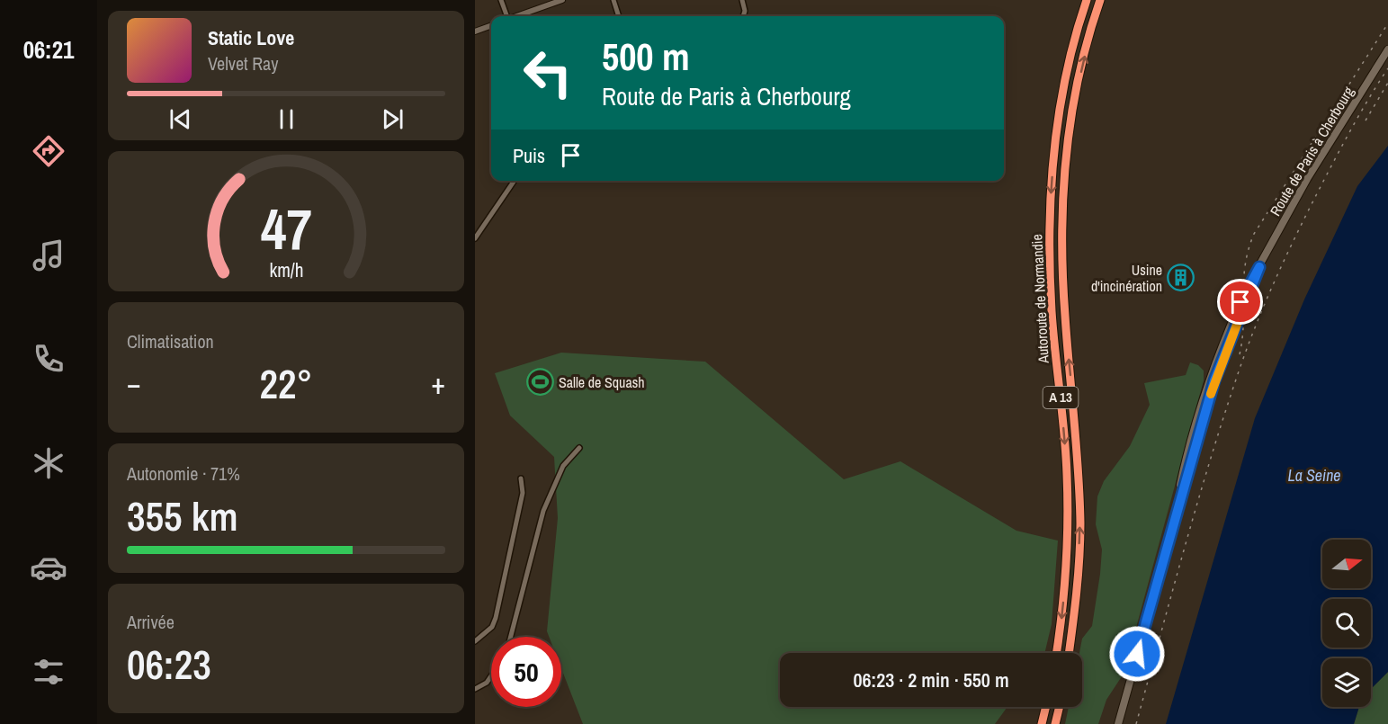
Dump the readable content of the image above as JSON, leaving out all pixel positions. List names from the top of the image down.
{
  "streets": {
    "highway": ["Autoroute de Normandie", "A 13"],
    "main road": ["Route de Paris à Cherbourg"]
  },
  "water": ["La Seine"],
  "places": {
    "building": ["Usine d'incinération"],
    "sports": ["Salle de Squash"]
  },
  "north": "right",
  "page": {
    "tabs": "06:21",
    "turn": ["500 m", "Route de Paris à Cherbourg"],
    "song": ["Static Love", "Velvet Ray"],
    "then": "Puis",
    "tile": [
      "Climatisation",
      ["Autonomie · 71%", "355 km"],
      ["Arrivée", "06:23"]
    ],
    "heat": ["−", "22°", "+"],
    "limit": "50",
    "trip": "06:23 · 2 min · 550 m",
    "gauge": ["47", "km/h"]
  }
}
